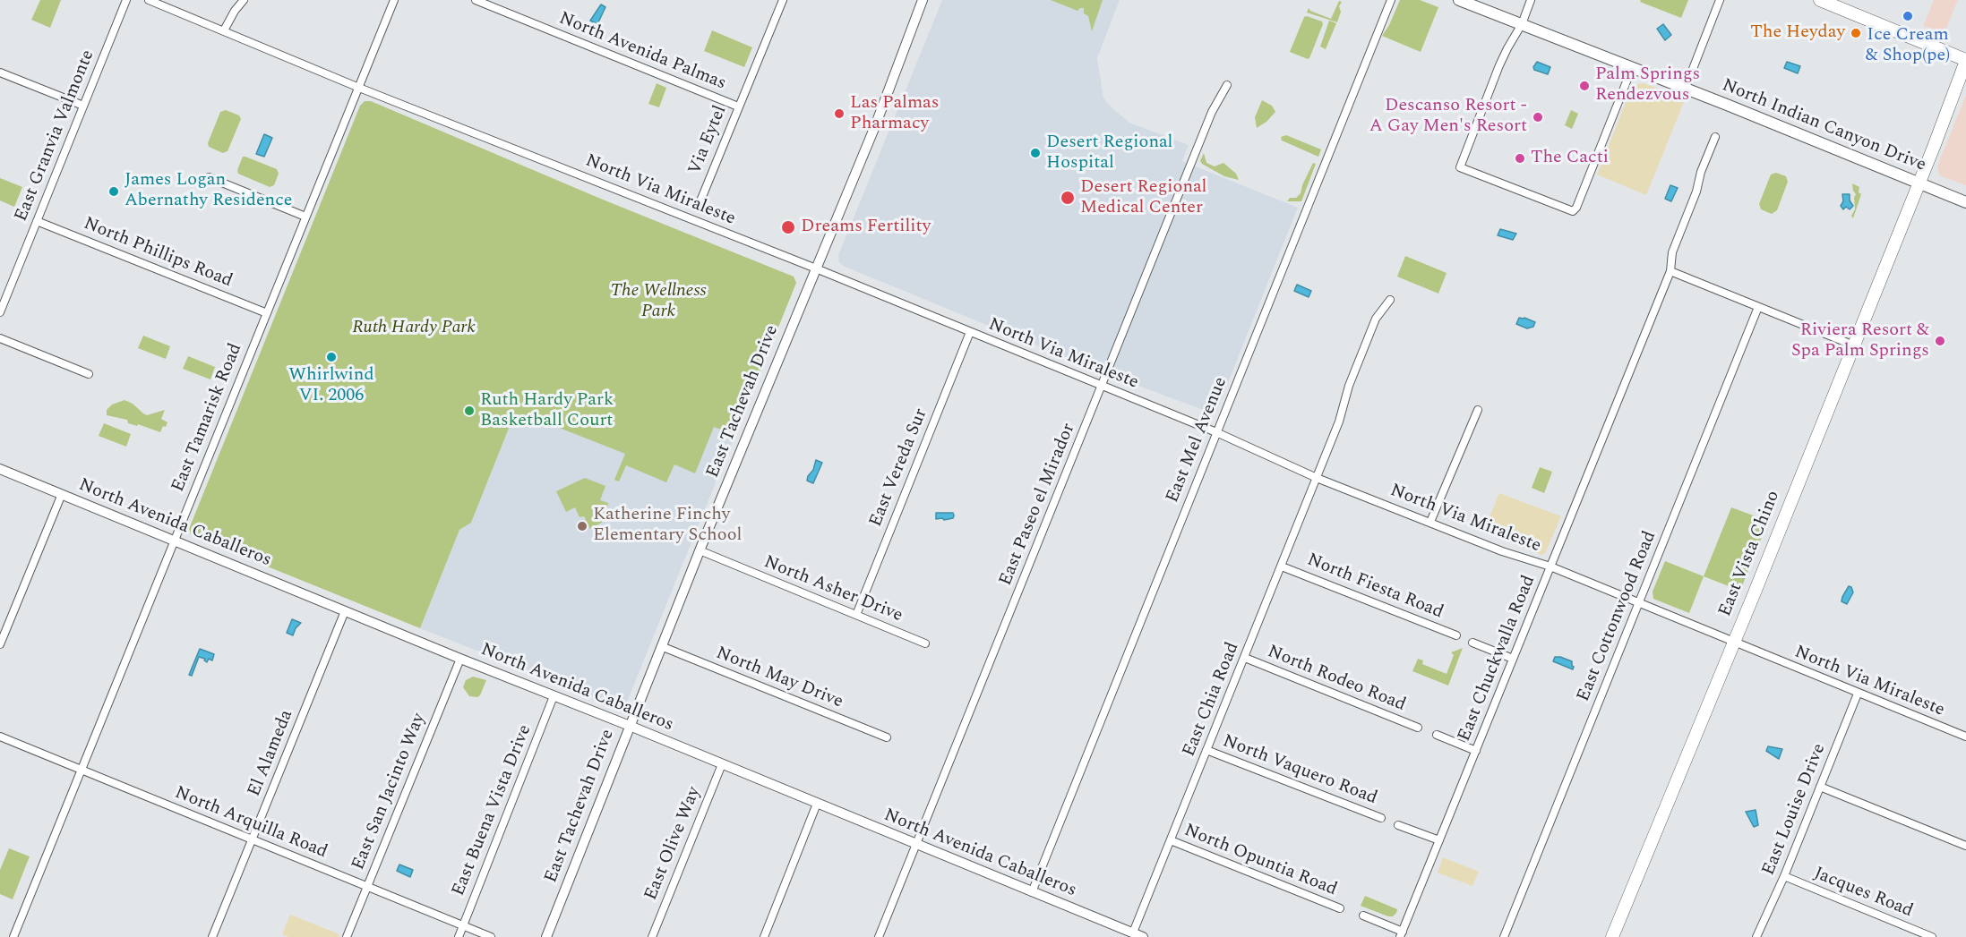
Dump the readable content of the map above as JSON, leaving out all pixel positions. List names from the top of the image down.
{
  "streets": {
    "main road": ["North Indian Canyon Drive", "East Vista Chino"],
    "street": [
      "North Avenida Palmas",
      "East Granvia Valmonte",
      "Via Eytel",
      "North Via Miraleste",
      "North Phillips Road",
      "East Tachevah Drive",
      "East Tamarisk Road",
      "East Mel Avenue",
      "East Vereda Sur",
      "East Paseo el Mirador",
      "North Avenida Caballeros",
      "North Fiesta Road",
      "North Asher Drive",
      "East Cottonwood Road",
      "East Chuckwalla Road",
      "North May Drive",
      "North Rodeo Road",
      "East Chia Road",
      "El Alameda",
      "North Vaquero Road",
      "East San Jacinto Way",
      "East Louise Drive",
      "East Buena Vista Drive",
      "North Arquilla Road",
      "East Olive Way",
      "North Opuntia Road",
      "Jacques Road"
    ]
  },
  "crossings": [
    ["North Avenida Palmas", "Via Eytel"],
    ["North Indian Canyon Drive", "East Vista Chino"],
    ["East Granvia Valmonte", "North Phillips Road"],
    ["North Via Miraleste", "East Tachevah Drive"],
    ["North Via Miraleste", "East Tamarisk Road"],
    ["North Via Miraleste", "East Mel Avenue"],
    ["North Via Miraleste", "East Vereda Sur"],
    ["North Via Miraleste", "East Paseo el Mirador"],
    ["North Via Miraleste", "East Vista Chino"],
    ["North Via Miraleste", "East Cottonwood Road"],
    ["North Via Miraleste", "East Chuckwalla Road"],
    ["North Via Miraleste", "East Chia Road"],
    ["North Via Miraleste", "East Louise Drive"],
    ["North Phillips Road", "East Tamarisk Road"],
    ["East Tachevah Drive", "North Avenida Caballeros"],
    ["East Tachevah Drive", "North Asher Drive"],
    ["East Tachevah Drive", "North May Drive"],
    ["East Tamarisk Road", "North Avenida Caballeros"],
    ["East Tamarisk Road", "North Arquilla Road"],
    ["East Mel Avenue", "North Avenida Caballeros"],
    ["East Vereda Sur", "North Asher Drive"],
    ["East Paseo el Mirador", "North Avenida Caballeros"],
    ["North Avenida Caballeros", "East Chia Road"],
    ["North Avenida Caballeros", "El Alameda"],
    ["North Avenida Caballeros", "East San Jacinto Way"],
    ["North Avenida Caballeros", "East Buena Vista Drive"],
    ["North Avenida Caballeros", "East Olive Way"],
    ["North Fiesta Road", "East Chia Road"],
    ["North Rodeo Road", "East Chia Road"],
    ["East Chia Road", "North Vaquero Road"],
    ["East Chia Road", "North Opuntia Road"],
    ["El Alameda", "North Arquilla Road"],
    ["East San Jacinto Way", "North Arquilla Road"],
    ["East Louise Drive", "Jacques Road"],
    ["East Buena Vista Drive", "North Arquilla Road"]
  ],
  "parks": ["The Wellness Park", "Ruth Hardy Park"],
  "places": [
    "Ice Cream & Shop(pe)",
    "The Heyday",
    "Palm Springs Rendezvous",
    "Las Palmas Pharmacy",
    "Descanso Resort - A Gay Men's Resort",
    "Desert Regional Hospital",
    "The Cacti",
    "James Logan Abernathy Residence",
    "Desert Regional Medical Center",
    "Dreams Fertility",
    "Riviera Resort & Spa Palm Springs",
    "Whirlwind VI. 2006",
    "Ruth Hardy Park Basketball Court",
    "Katherine Finchy Elementary School"
  ]
}
